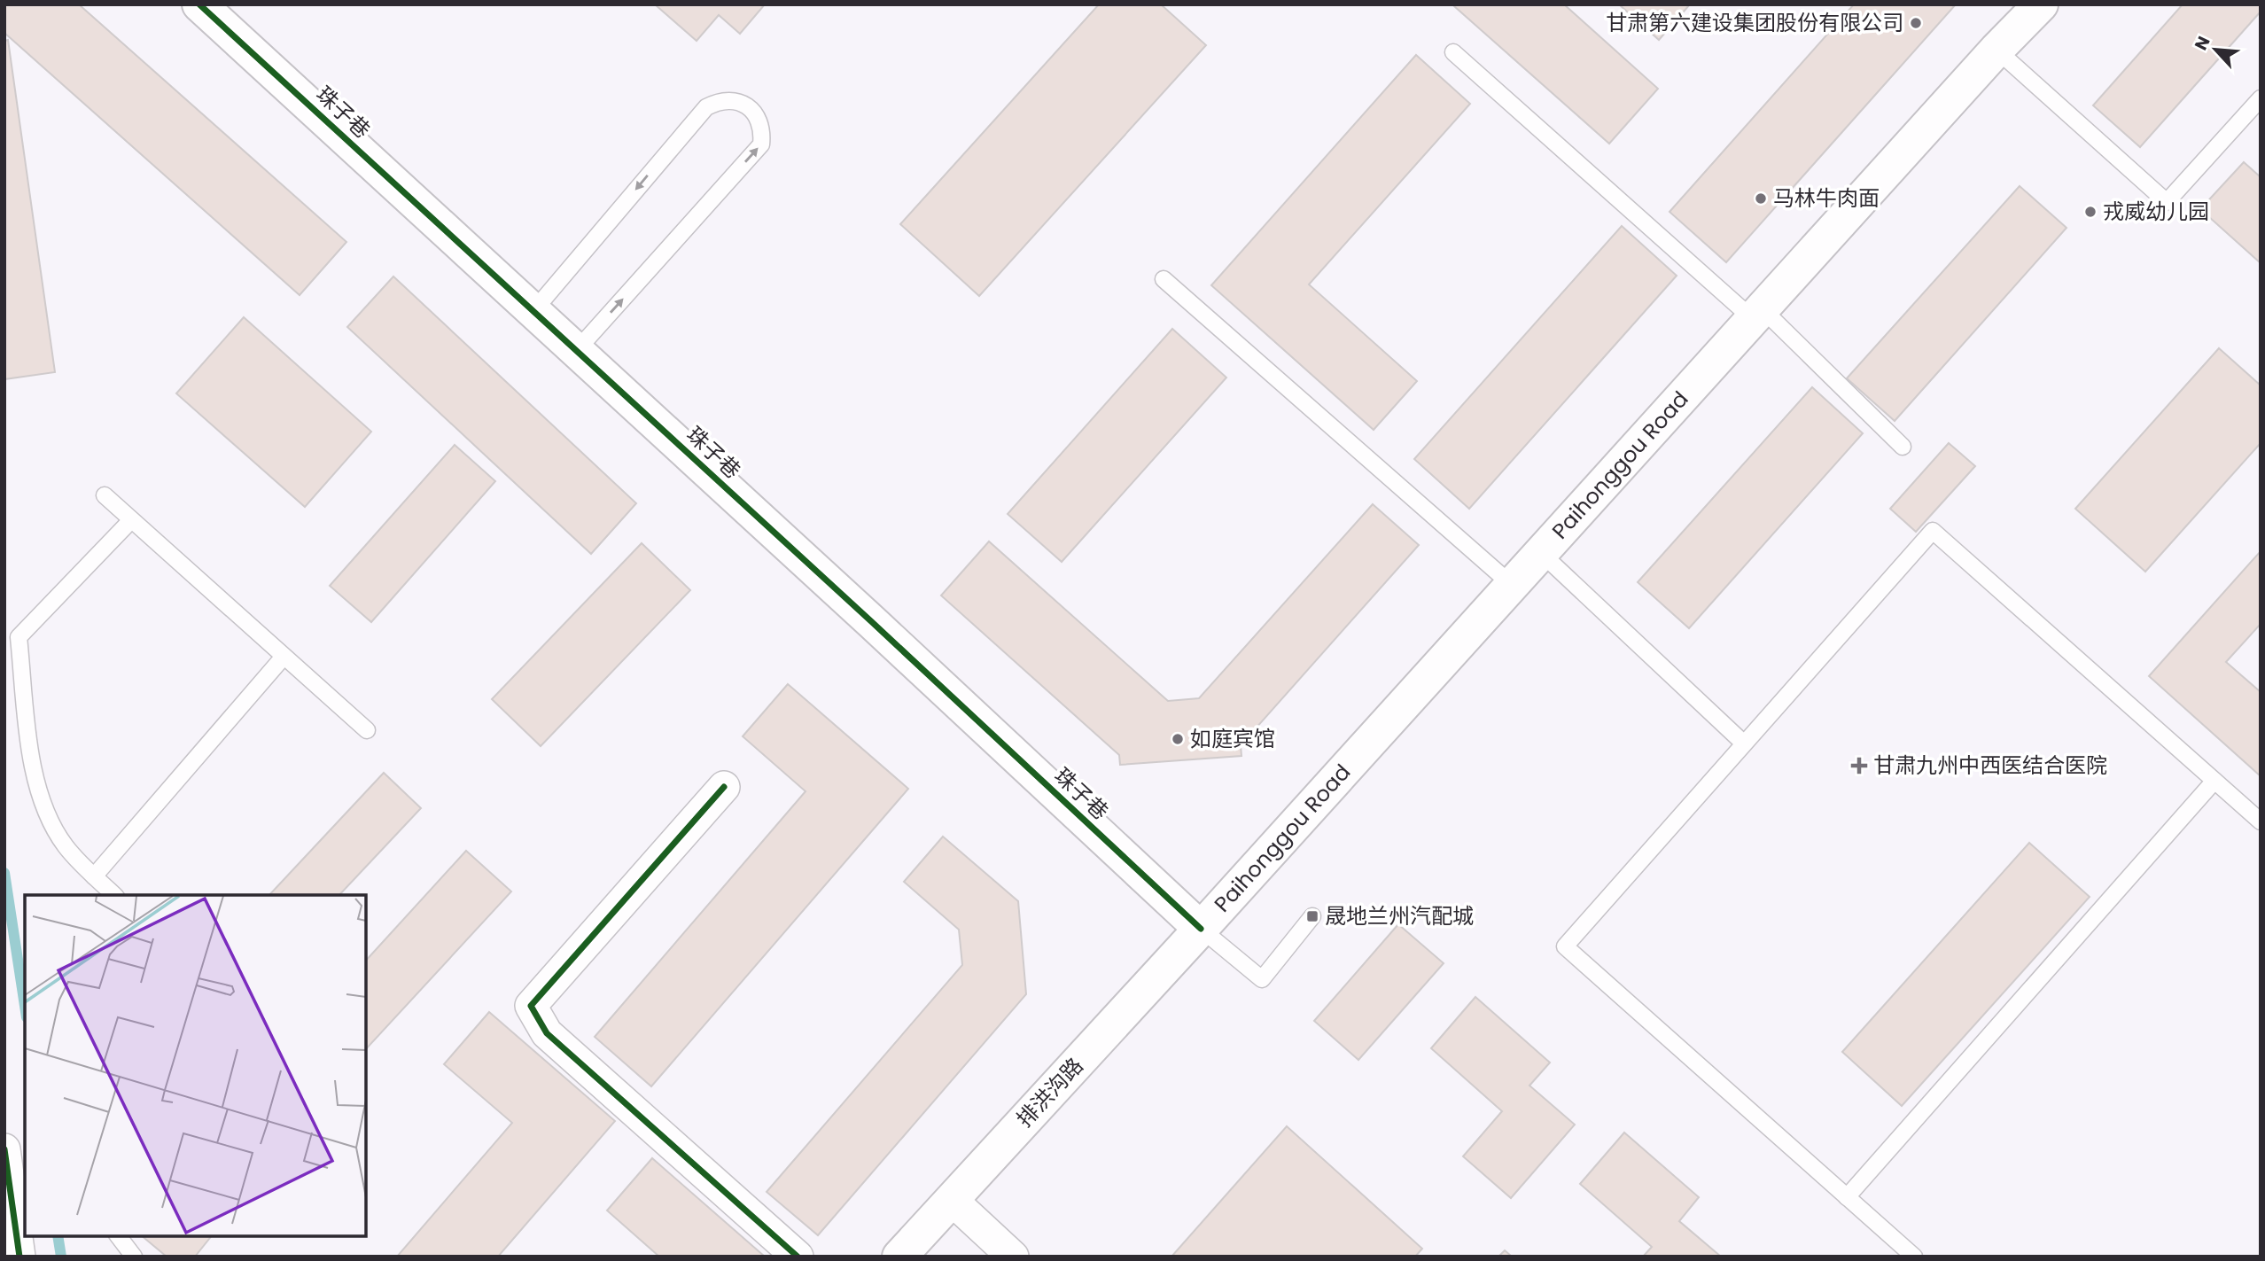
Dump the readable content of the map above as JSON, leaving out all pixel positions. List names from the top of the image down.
{
  "streets": {
    "main road": ["珠子巷", "Paihonggou Road", "排洪沟路"]
  },
  "crossings": [
    ["珠子巷", "Paihonggou Road"],
    ["珠子巷", "排洪沟路"],
    ["Paihonggou Road", "排洪沟路"]
  ],
  "places": {
    "other": [
      "甘肃第六建设集团股份有限公司",
      "马林牛肉面",
      "戎威幼儿园",
      "如庭宾馆"
    ],
    "health": ["甘肃九州中西医结合医院"],
    "transit": ["晟地兰州汽配城"]
  },
  "north": "top left"
}
